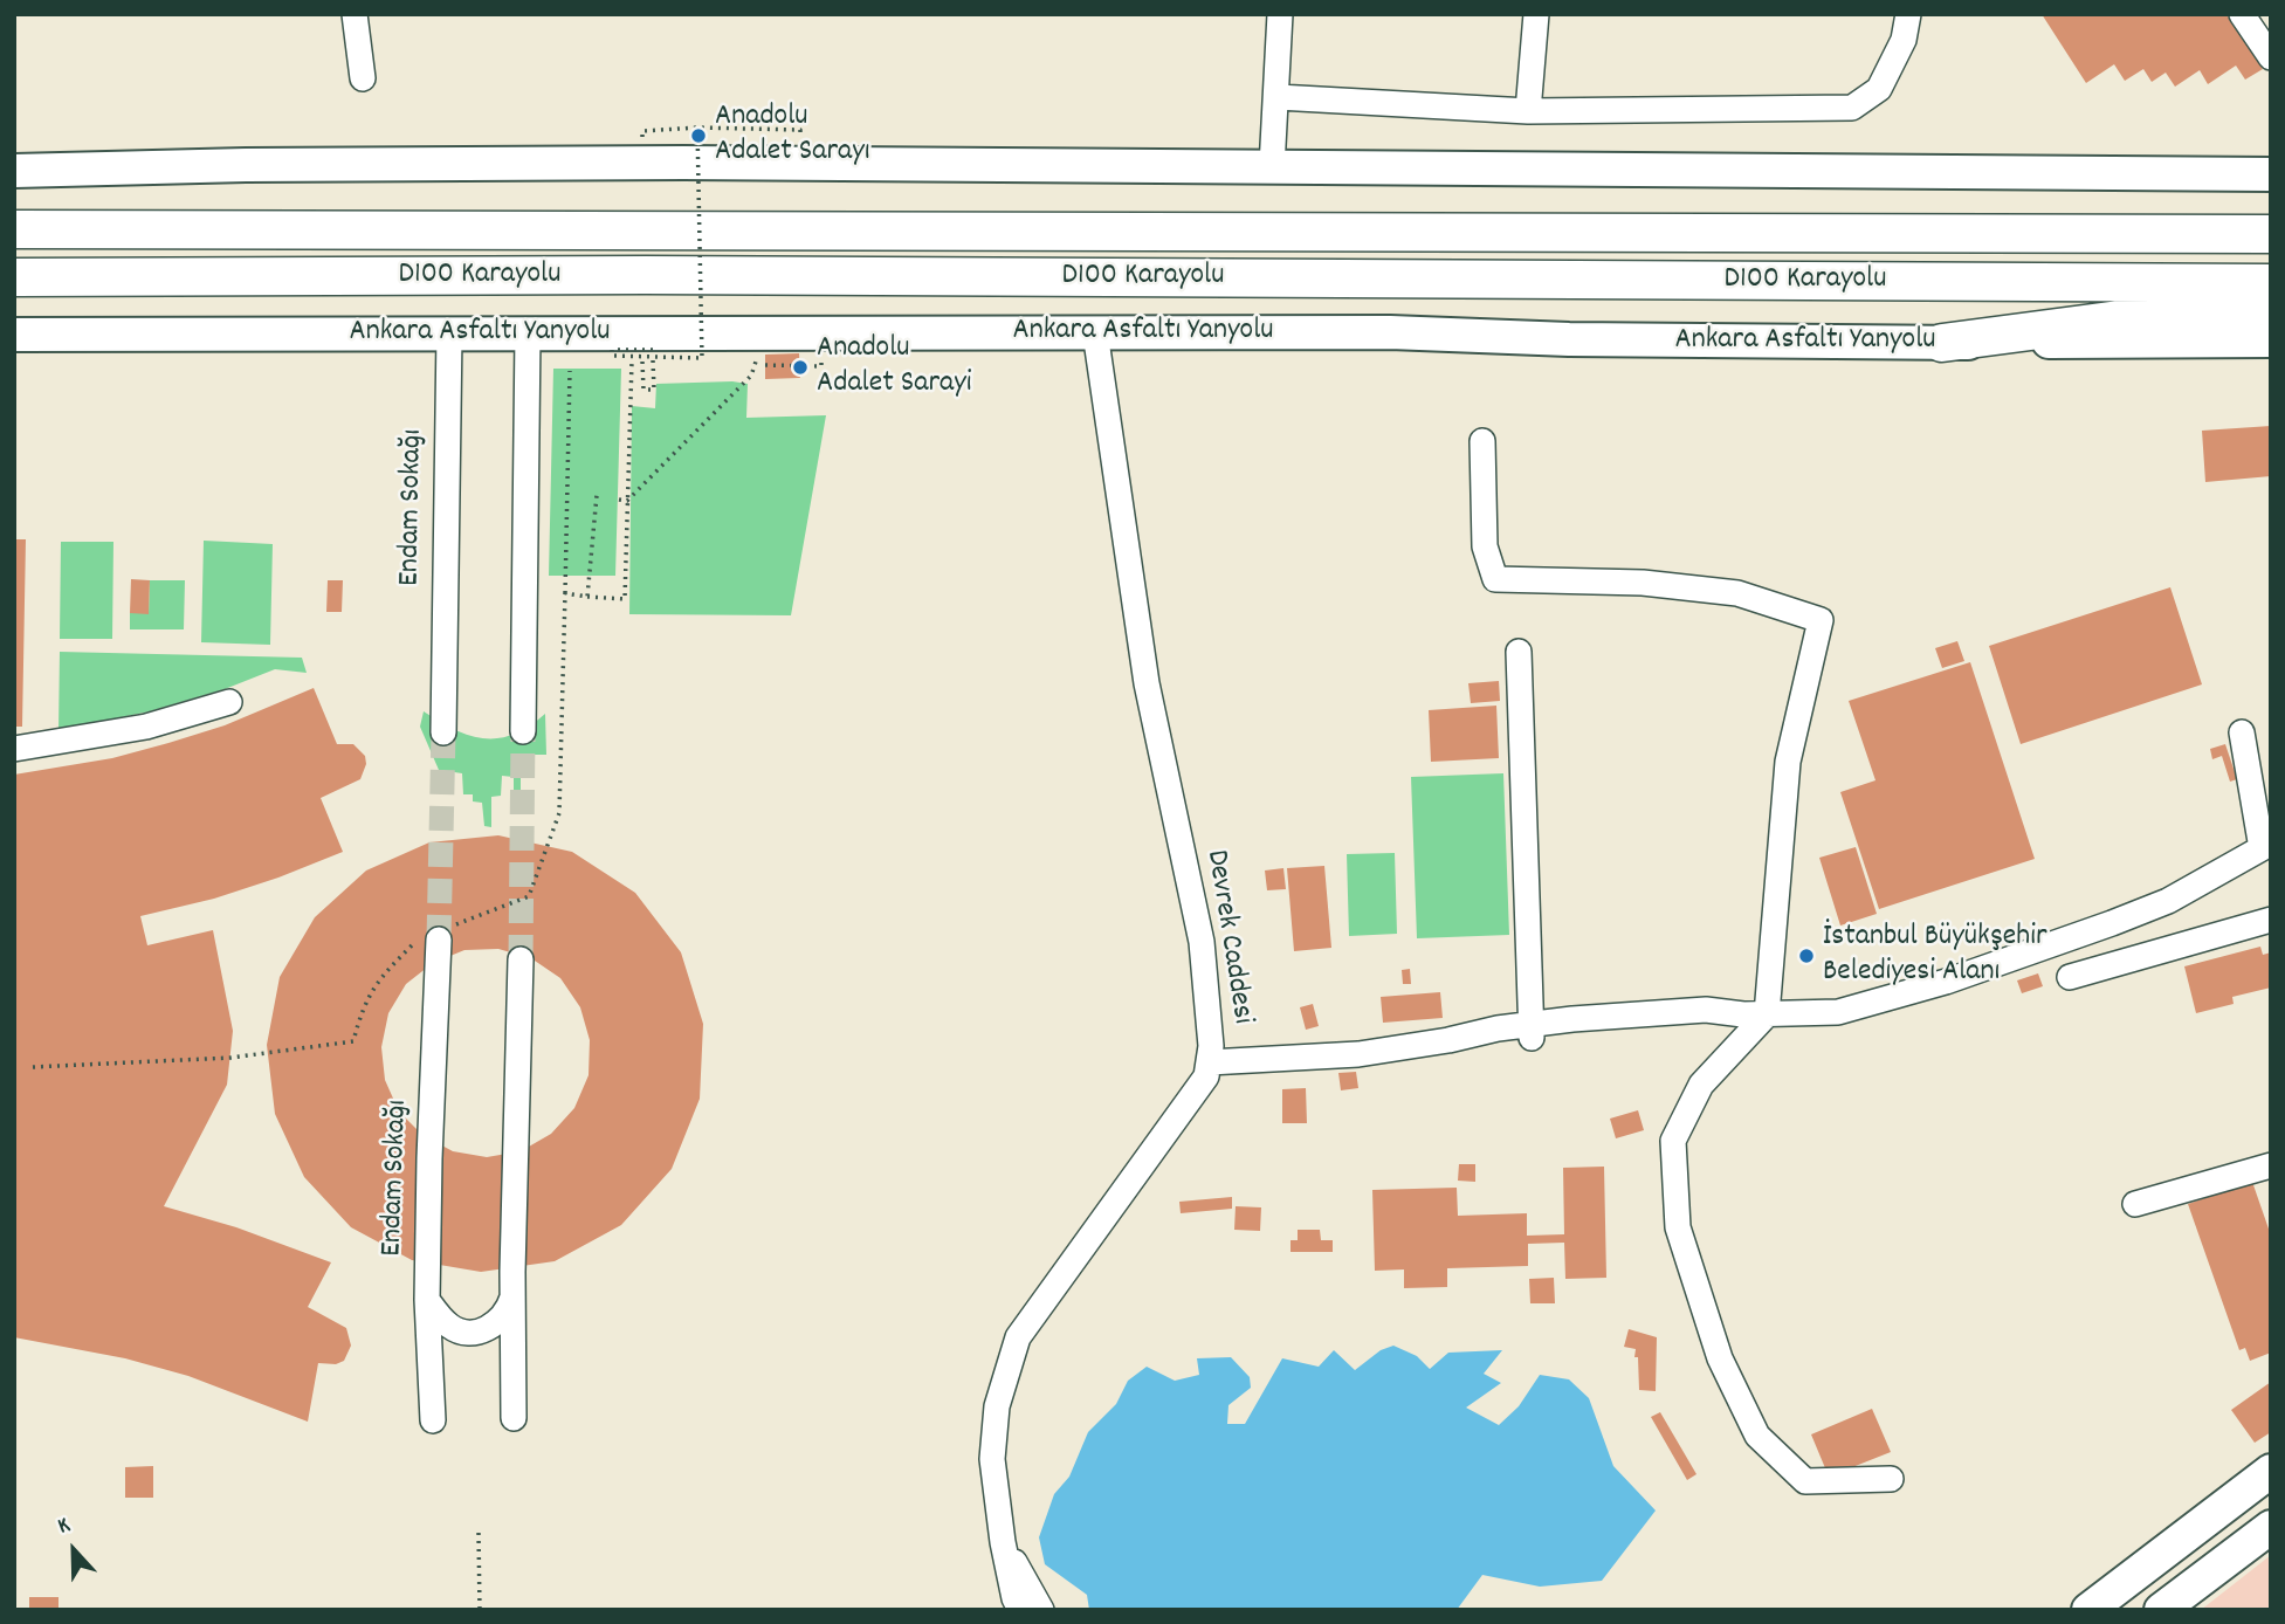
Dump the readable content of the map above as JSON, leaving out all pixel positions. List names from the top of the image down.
{
  "streets": {
    "highway": ["D100 Karayolu"],
    "main road": ["Ankara Asfaltı Yanyolu"],
    "street": ["Endam Sokağı", "Devrek Caddesi"]
  },
  "crossings": [
    ["Ankara Asfaltı Yanyolu", "Endam Sokağı"],
    ["Ankara Asfaltı Yanyolu", "Devrek Caddesi"]
  ],
  "places": ["Anadolu Adalet Sarayı", "Anadolu Adalet Sarayi", "İstanbul Büyükşehir Belediyesi Alanı"],
  "north": "top"
}
